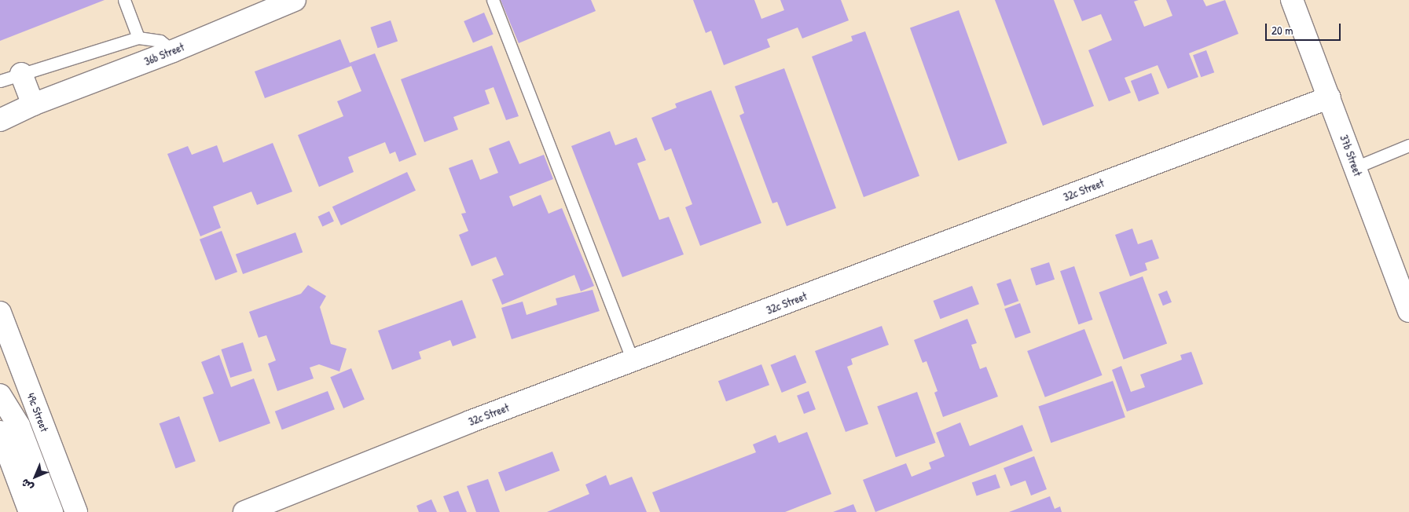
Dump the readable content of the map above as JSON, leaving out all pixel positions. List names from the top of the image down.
{
  "streets": {
    "street": [
      "36b Street",
      "37b Street",
      "32c Street",
      "49c Street"
    ]
  },
  "crossings": [
    ["37b Street", "32c Street"]
  ],
  "scale_bar": "20 m",
  "north": "bottom left"
}
